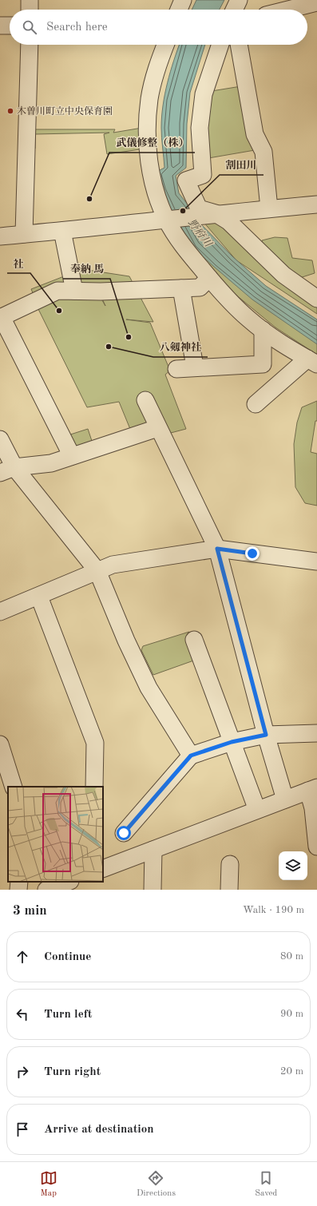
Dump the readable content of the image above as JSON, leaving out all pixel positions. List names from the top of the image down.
{
  "water": ["野府川"],
  "places": [
    "木曽川町立中央保育園",
    "武儀修整（株）",
    "割田川",
    "社",
    "奉納 馬",
    "八剱神社"
  ],
  "page": {
    "search": "Search here",
    "heading": ["3 min", "Walk · 190 m"],
    "list": [
      ["Continue", "80 m"],
      ["Turn left", "90 m"],
      ["Turn right", "20 m"],
      "Arrive at destination"
    ],
    "nav": ["Map", "Directions", "Saved"]
  }
}
